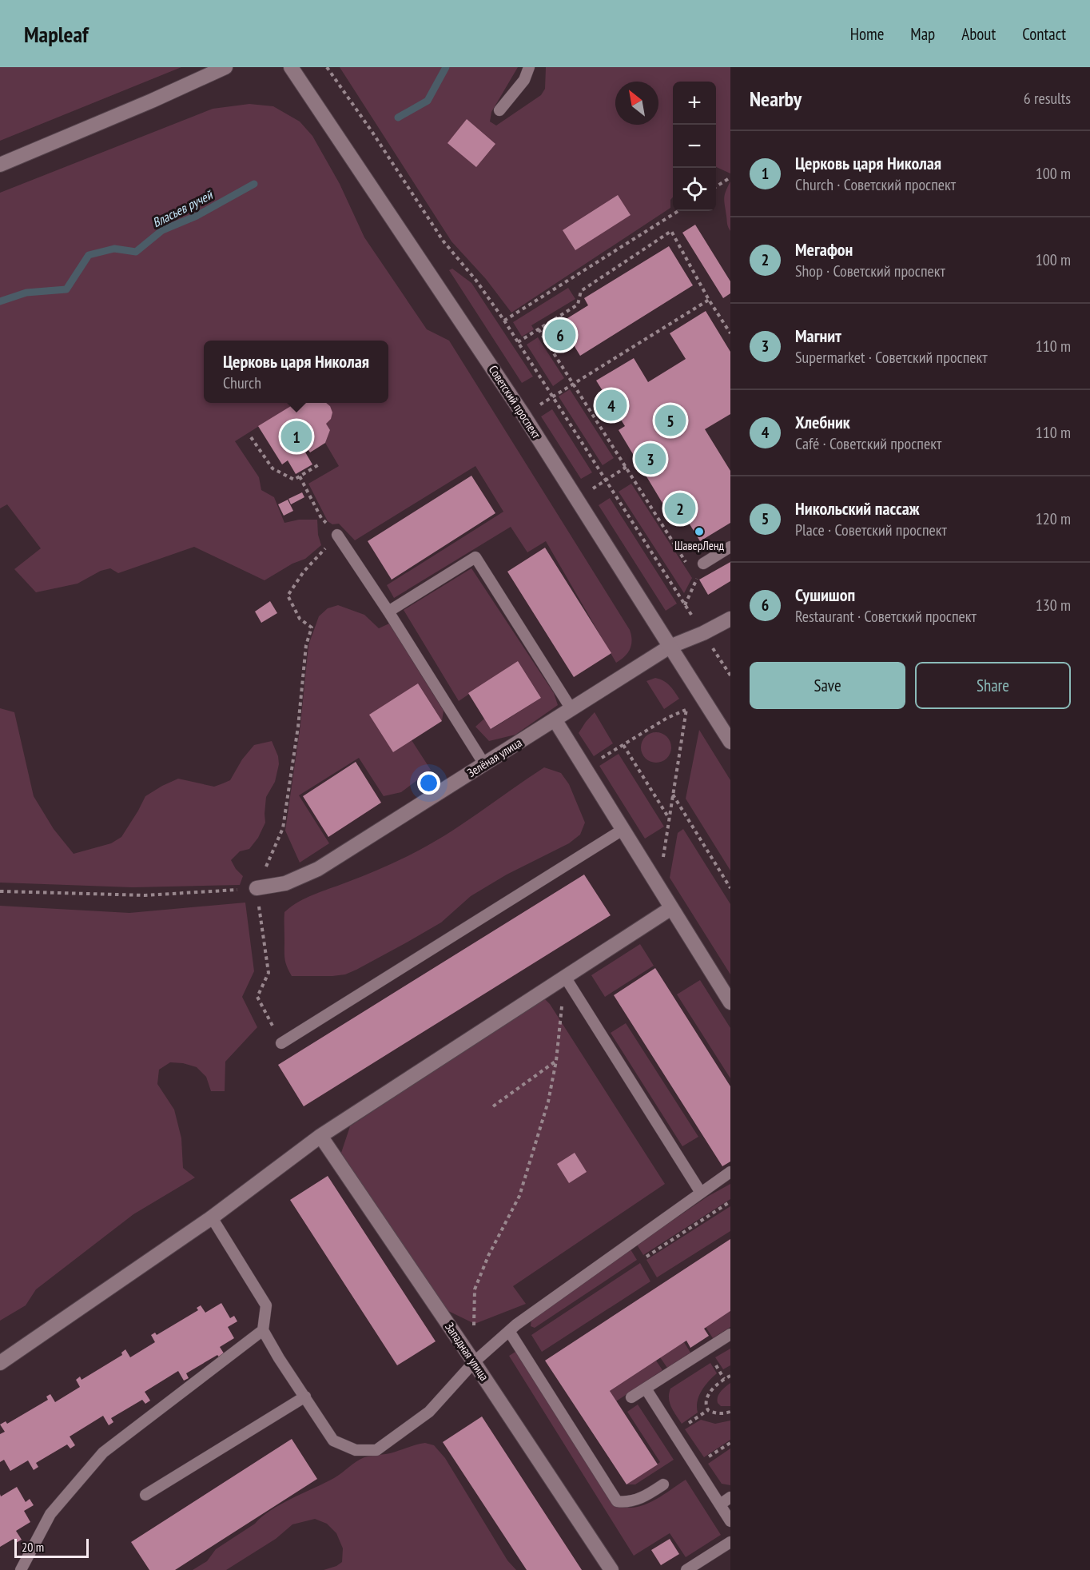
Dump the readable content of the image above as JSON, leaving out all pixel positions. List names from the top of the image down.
{
  "streets": {
    "street": ["Советский проспект", "Зелёная улица", "Западная улица"]
  },
  "crossings": [
    ["Советский проспект", "Зелёная улица"]
  ],
  "water": ["Власьев ручей"],
  "places": ["ШаверЛенд"],
  "scale_bar": "20 m",
  "north": "top left",
  "page": {
    "header": "Mapleaf",
    "nav": [
      "Home",
      "Map",
      "About",
      "Contact"
    ],
    "heading": ["Nearby", "6 results"],
    "map_buttons": ["+", "−"],
    "list": [
      {
        "mark": "1",
        "name": "Церковь царя Николая",
        "note": "Church · Советский проспект",
        "value": "100 m"
      },
      {
        "mark": "2",
        "name": "Мегафон",
        "note": "Shop · Советский проспект",
        "value": "100 m"
      },
      {
        "mark": "3",
        "name": "Магнит",
        "note": "Supermarket · Советский проспект",
        "value": "110 m"
      },
      {
        "mark": "4",
        "name": "Хлебник",
        "note": "Café · Советский проспект",
        "value": "110 m"
      },
      {
        "mark": "5",
        "name": "Никольский пассаж",
        "note": "Place · Советский проспект",
        "value": "120 m"
      },
      {
        "mark": "6",
        "name": "Сушишоп",
        "note": "Restaurant · Советский проспект",
        "value": "130 m"
      }
    ],
    "pins": [
      "6",
      "4",
      "5",
      "1",
      "3",
      "2"
    ],
    "popup": ["Церковь царя Николая", "Church"],
    "buttons": ["Save", "Share"],
    "scale": "20 m"
  }
}
